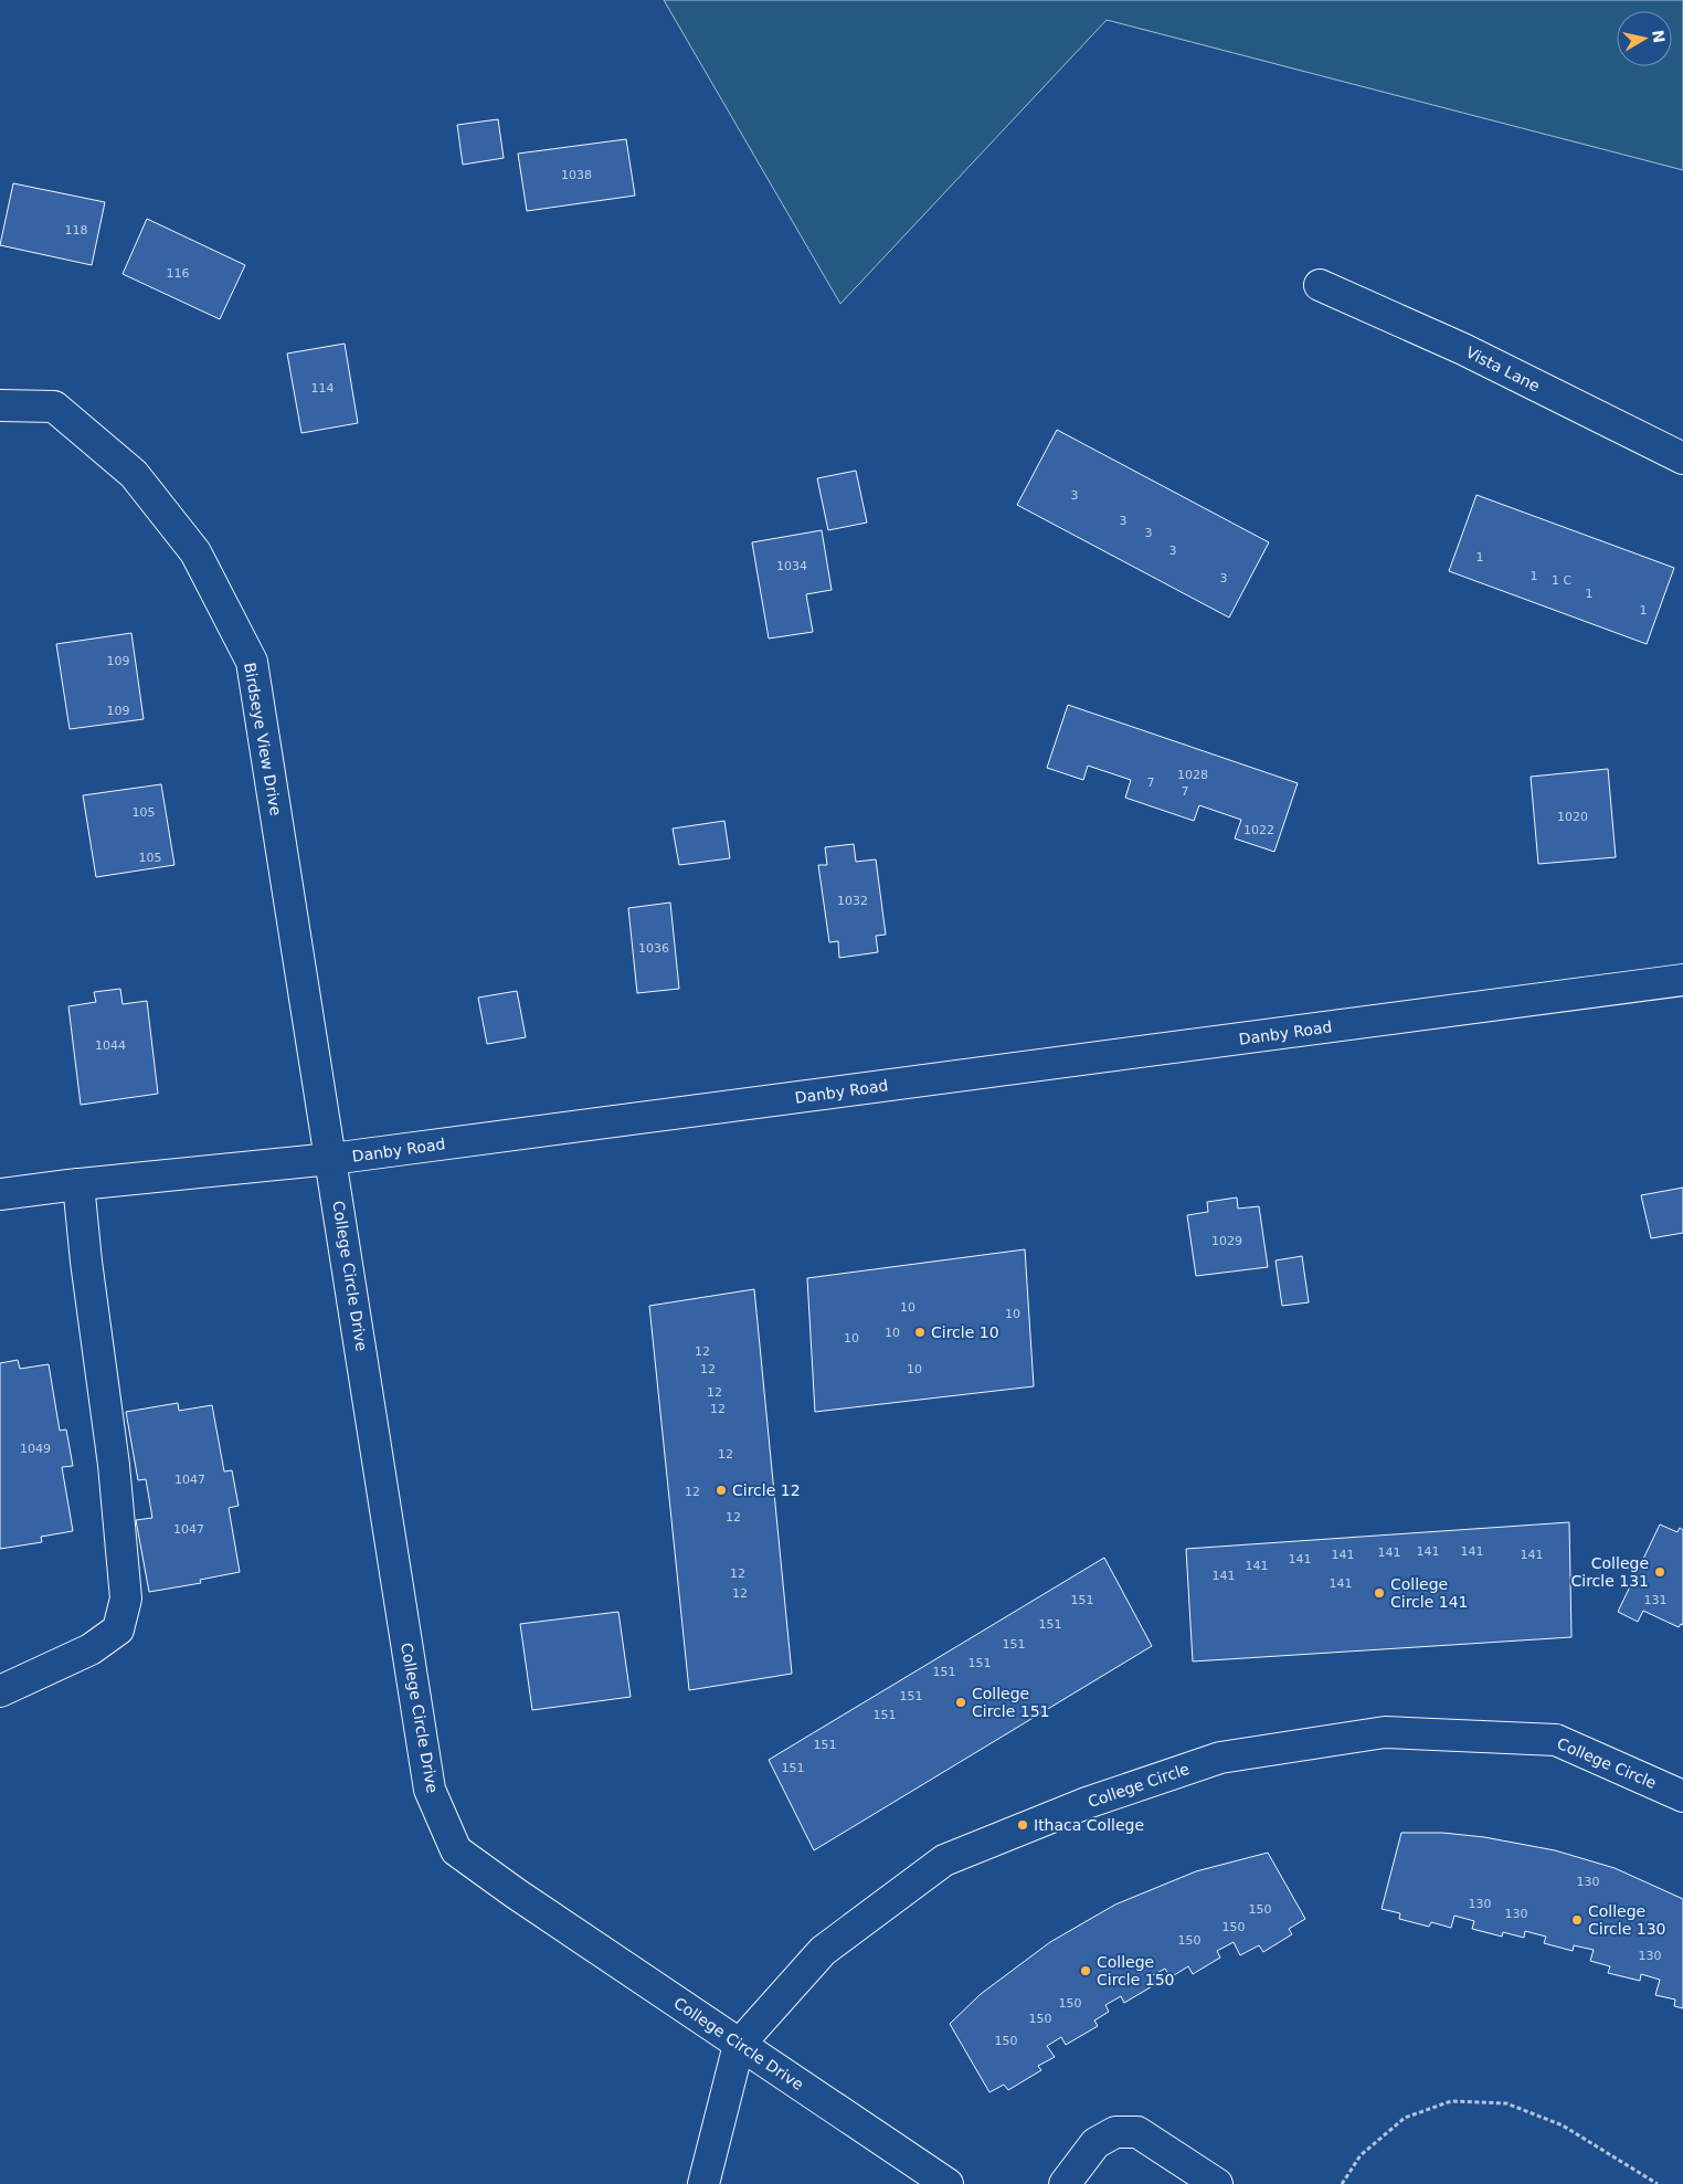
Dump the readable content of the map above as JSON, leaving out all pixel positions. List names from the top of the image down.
{
  "streets": {
    "street": [
      "Vista Lane",
      "Birdseye View Drive",
      "Danby Road",
      "College Circle Drive",
      "College Circle"
    ]
  },
  "crossings": [
    ["Birdseye View Drive", "Danby Road"],
    ["Birdseye View Drive", "College Circle Drive"],
    ["Danby Road", "College Circle Drive"],
    ["College Circle Drive", "College Circle"]
  ],
  "places": [
    "Circle 10",
    "Circle 12",
    "College Circle 131",
    "College Circle 141",
    "College Circle 151",
    "Ithaca College",
    "College Circle 130",
    "College Circle 150"
  ],
  "house_numbers": [
    "1038",
    "118",
    "116",
    "114",
    "3",
    "3",
    "3",
    "3",
    "1",
    "1034",
    "1",
    "3",
    "1 C",
    "1",
    "1",
    "109",
    "109",
    "1028",
    "7",
    "7",
    "105",
    "1020",
    "1022",
    "105",
    "1032",
    "1036",
    "1044",
    "1029",
    "10",
    "10",
    "10",
    "10",
    "12",
    "12",
    "10",
    "12",
    "12",
    "1049",
    "12",
    "1047",
    "12",
    "12",
    "1047",
    "141",
    "141",
    "141",
    "141",
    "141",
    "141",
    "141",
    "12",
    "141",
    "141",
    "12",
    "151",
    "131",
    "151",
    "151",
    "151",
    "151",
    "151",
    "151",
    "151",
    "151",
    "130",
    "130",
    "150",
    "130",
    "150",
    "150",
    "130",
    "150",
    "150",
    "150"
  ],
  "north": "right"
}
